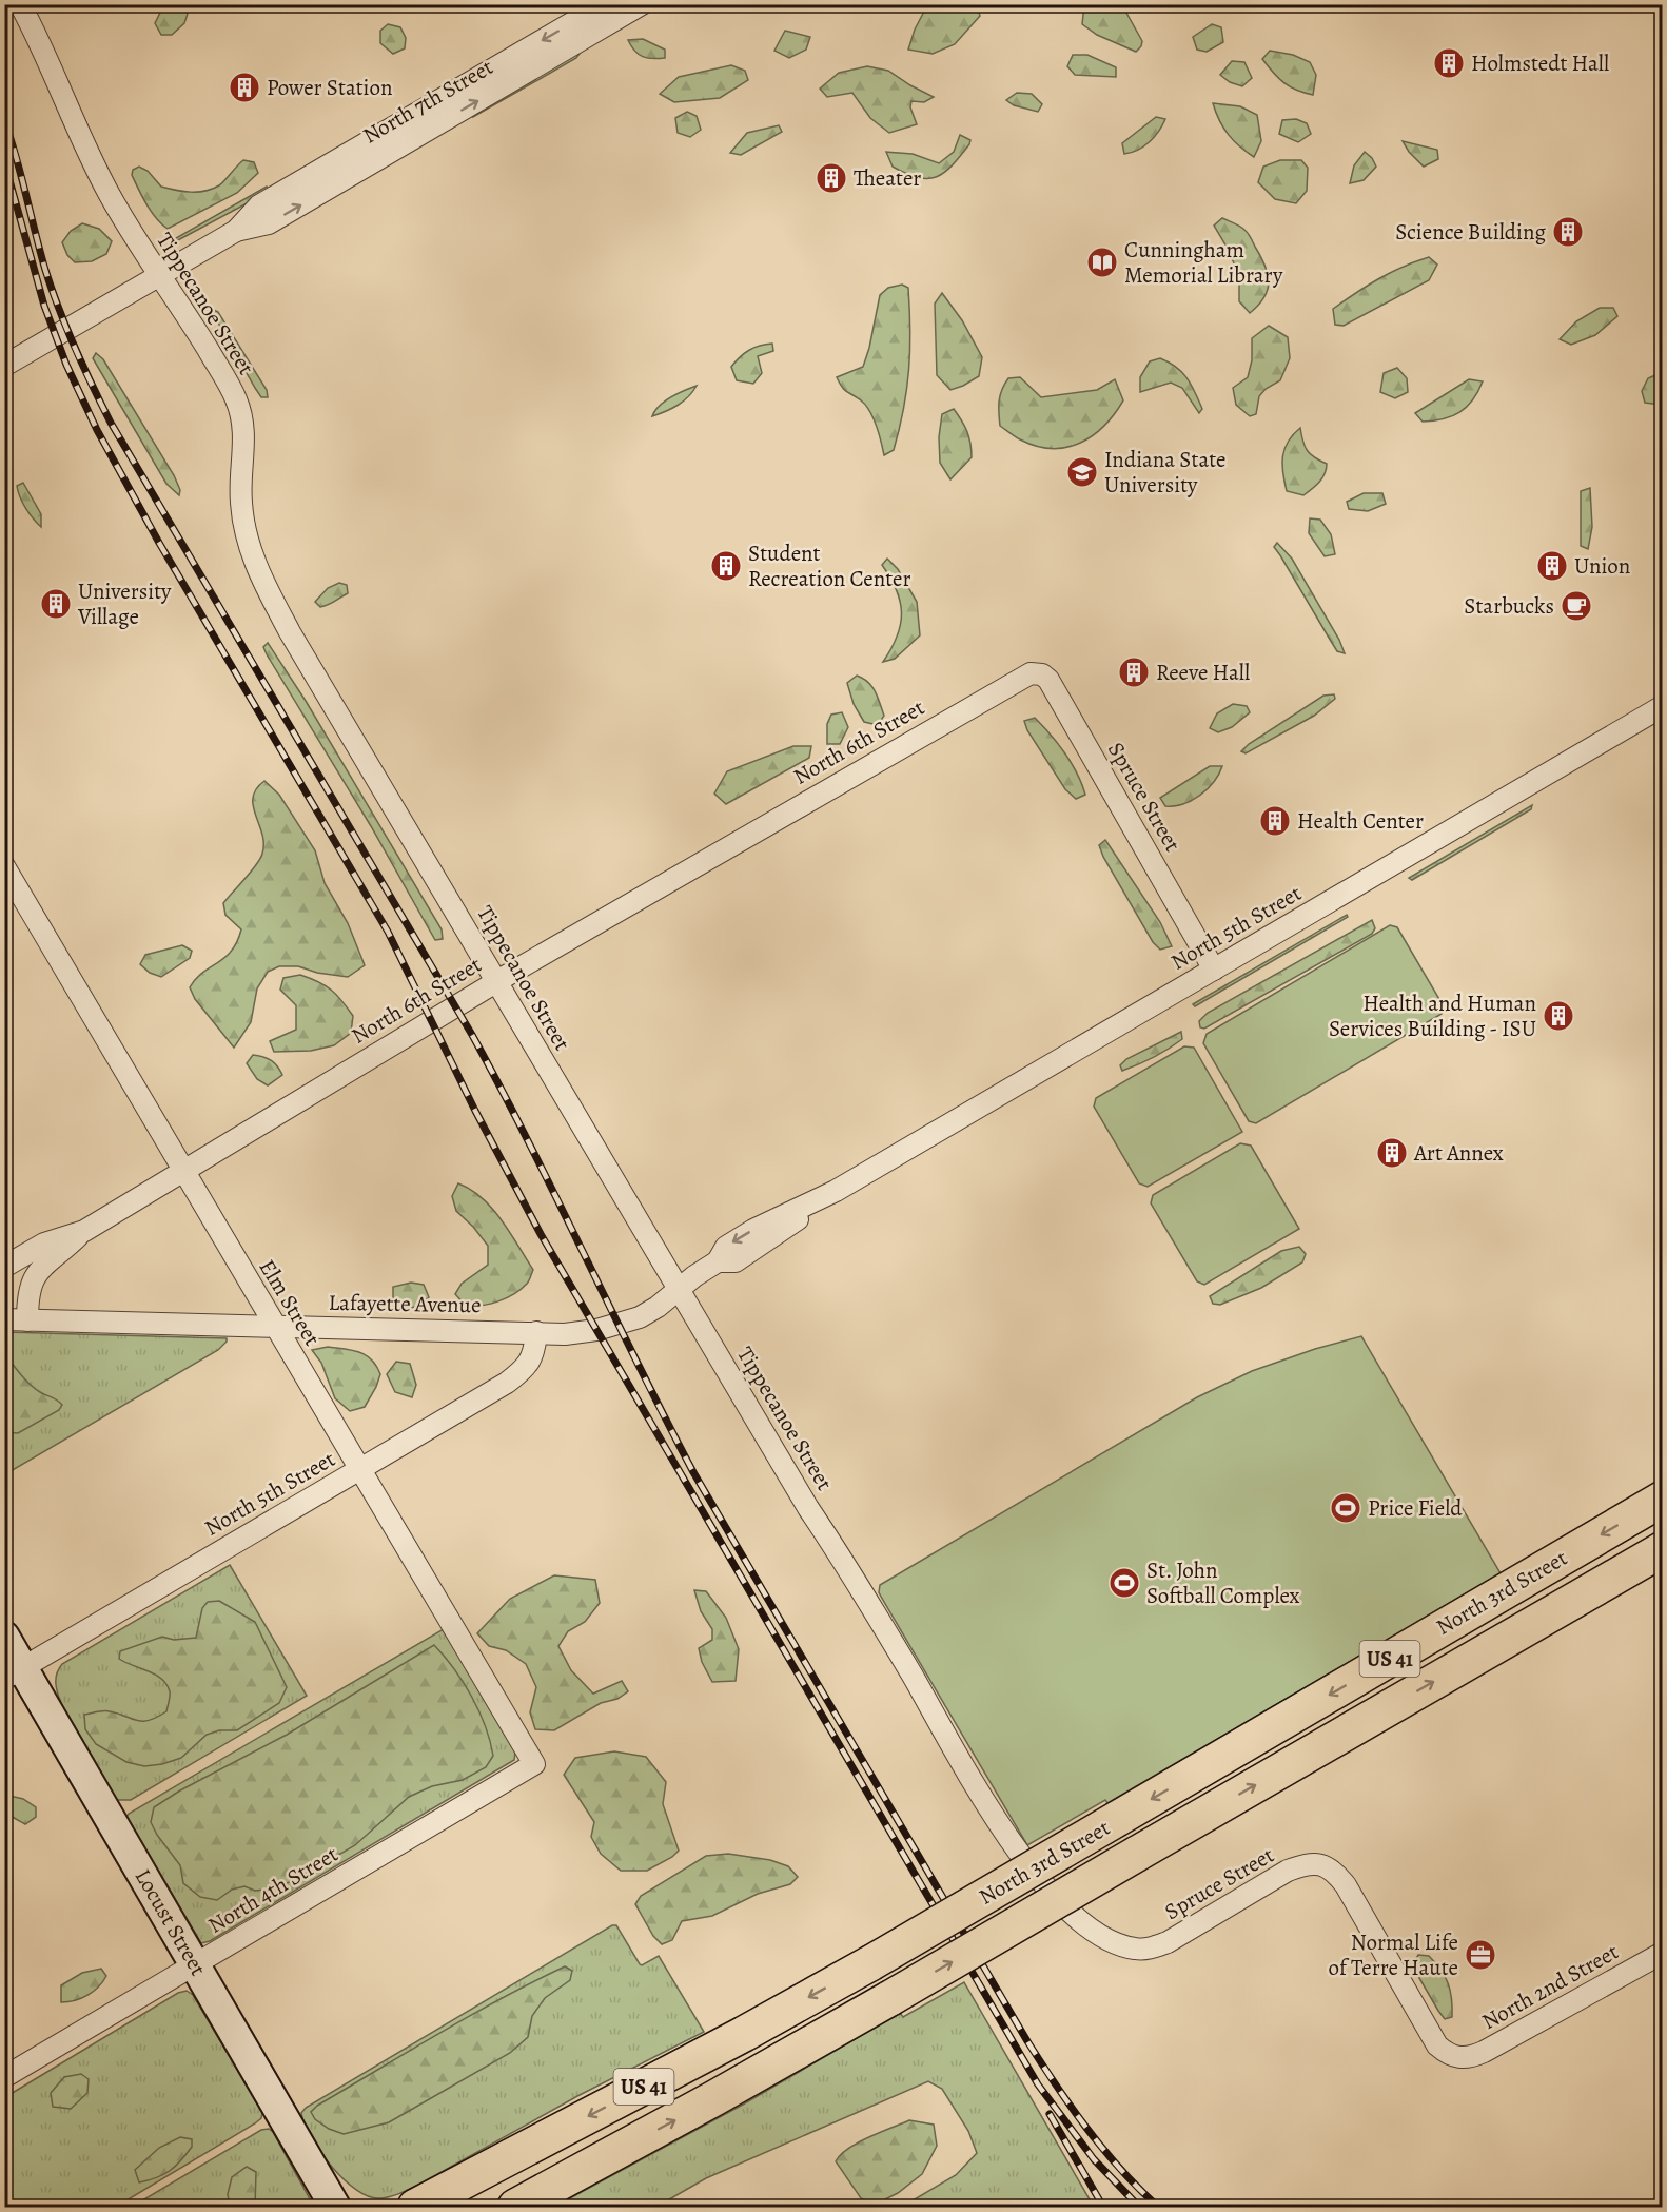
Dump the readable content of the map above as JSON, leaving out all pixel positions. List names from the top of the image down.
{
  "streets": {
    "highway": ["North 3rd Street", "US 41"],
    "street": [
      "North 7th Street",
      "Tippecanoe Street",
      "North 6th Street",
      "Spruce Street",
      "North 5th Street",
      "Elm Street",
      "Lafayette Avenue",
      "North 4th Street",
      "Locust Street",
      "North 2nd Street"
    ]
  },
  "crossings": [
    ["North 7th Street", "Tippecanoe Street"],
    ["Tippecanoe Street", "North 6th Street"],
    ["Tippecanoe Street", "Spruce Street"],
    ["Tippecanoe Street", "North 5th Street"],
    ["Tippecanoe Street", "Lafayette Avenue"],
    ["North 6th Street", "Spruce Street"],
    ["North 6th Street", "Elm Street"],
    ["Spruce Street", "North 5th Street"],
    ["Spruce Street", "North 2nd Street"],
    ["North 5th Street", "Elm Street"],
    ["North 5th Street", "Lafayette Avenue"],
    ["North 5th Street", "Locust Street"],
    ["Elm Street", "Lafayette Avenue"],
    ["Elm Street", "North 4th Street"],
    ["North 4th Street", "Locust Street"]
  ],
  "places": {
    "building": [
      "Holmstedt Hall",
      "Power Station",
      "Theater",
      "Science Building",
      "Student Recreation Center",
      "Union",
      "University Village",
      "Reeve Hall",
      "Health Center",
      "Health and Human Services Building - ISU",
      "Art Annex"
    ],
    "library": ["Cunningham Memorial Library"],
    "school or university": ["Indiana State University"],
    "cafe": ["Starbucks"],
    "sports": ["Price Field", "St. John Softball Complex"],
    "office": ["Normal Life of Terre Haute"]
  }
}
